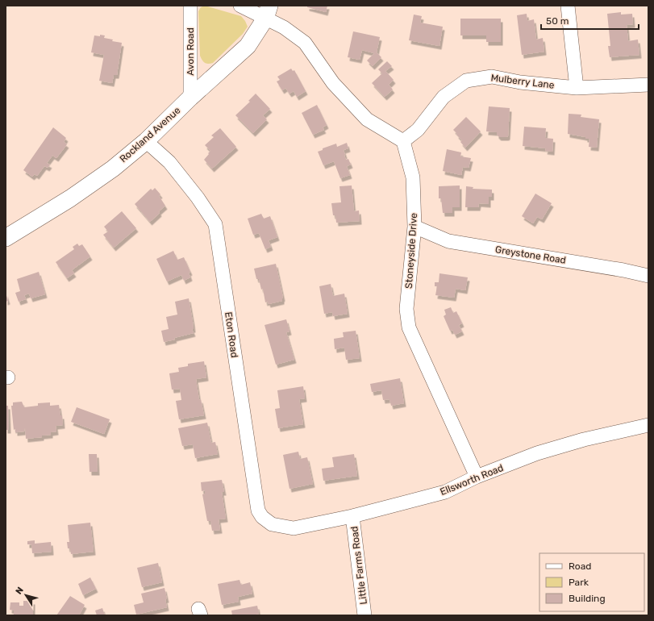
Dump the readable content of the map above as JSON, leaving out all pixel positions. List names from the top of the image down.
{
  "streets": {
    "street": [
      "Avon Road",
      "Mulberry Lane",
      "Rockland Avenue",
      "Stoneyside Drive",
      "Greystone Road",
      "Eton Road",
      "Ellsworth Road",
      "Little Farms Road"
    ]
  },
  "crossings": [
    ["Avon Road", "Rockland Avenue"],
    ["Mulberry Lane", "Stoneyside Drive"],
    ["Rockland Avenue", "Eton Road"],
    ["Stoneyside Drive", "Greystone Road"],
    ["Stoneyside Drive", "Ellsworth Road"],
    ["Eton Road", "Ellsworth Road"],
    ["Ellsworth Road", "Little Farms Road"]
  ],
  "legend": ["Road", "Park", "Building"],
  "scale_bar": "50 m",
  "north": "top left"
}
